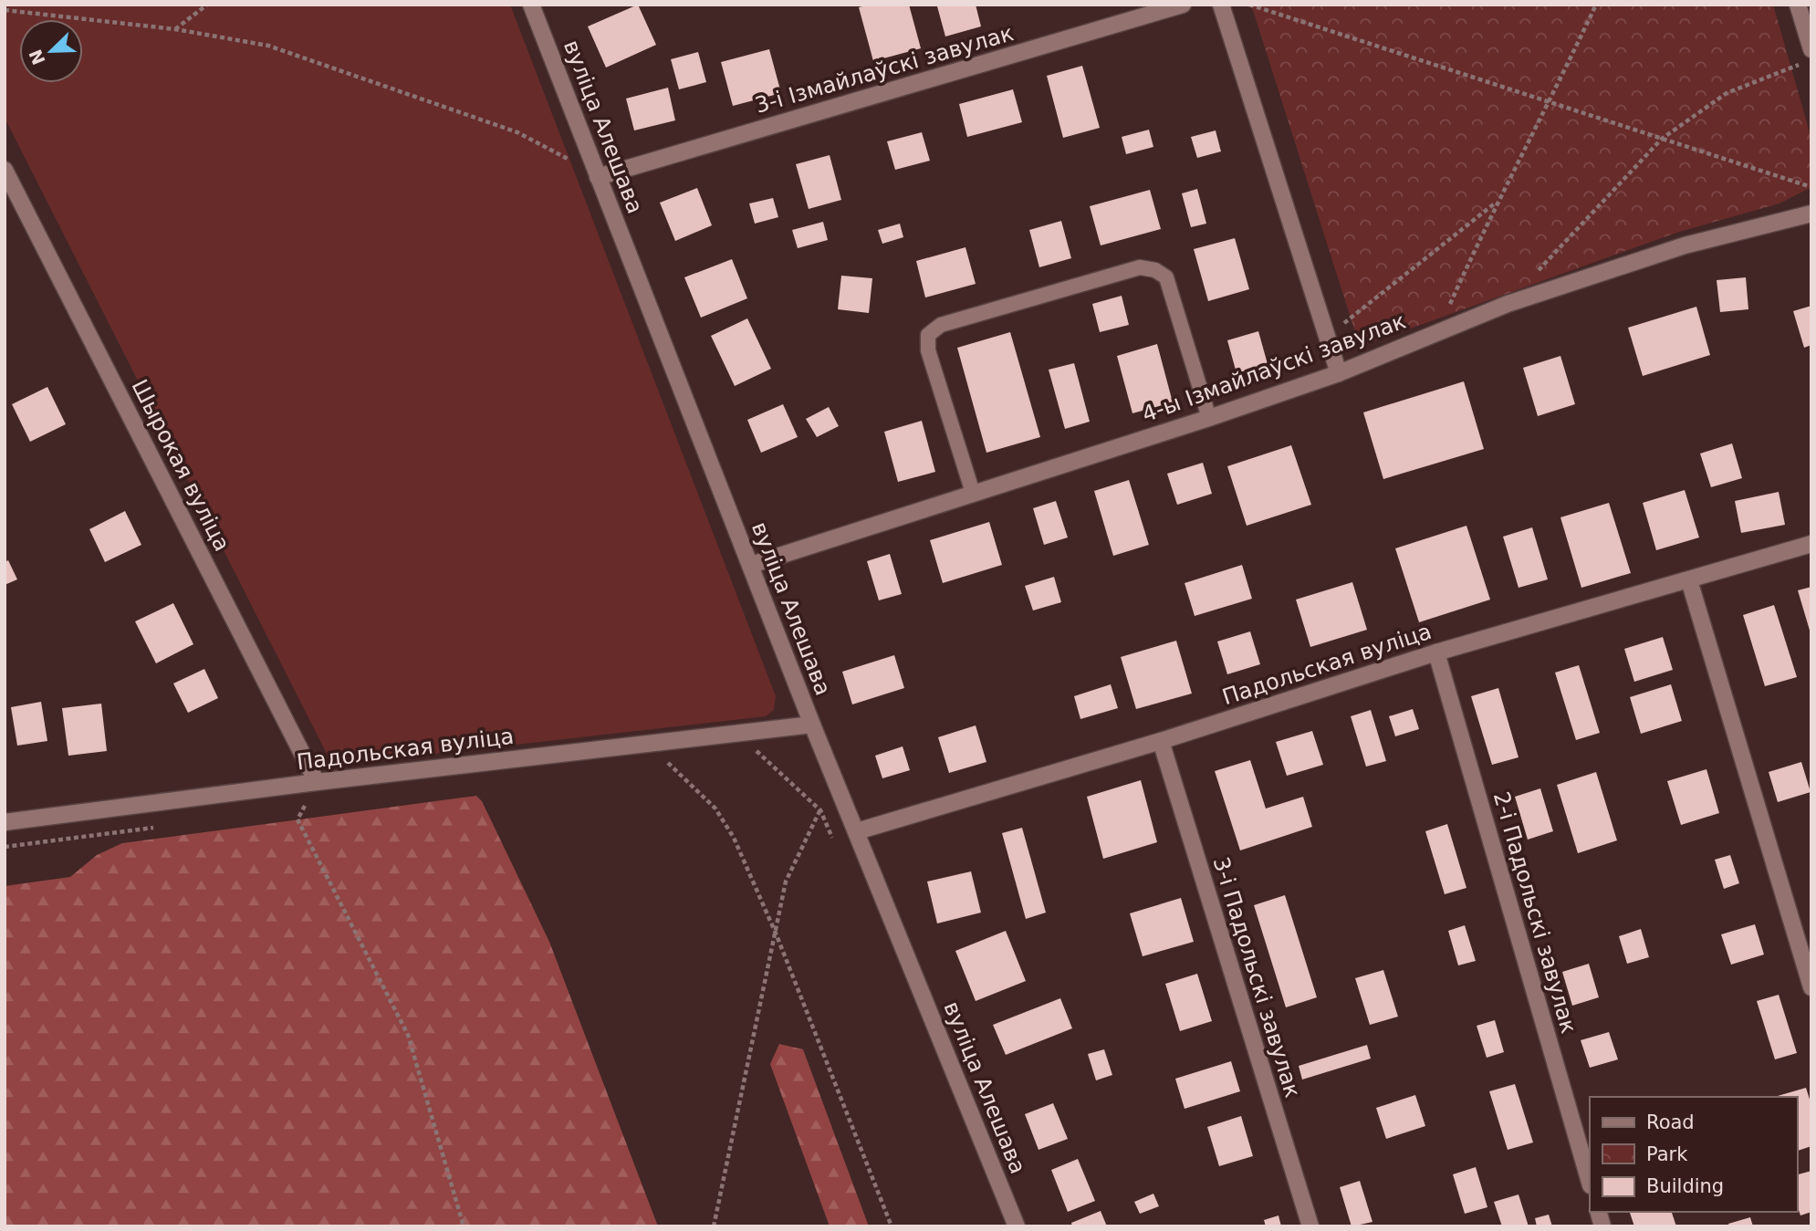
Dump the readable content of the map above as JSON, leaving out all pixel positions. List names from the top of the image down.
{
  "streets": {
    "street": [
      "3-і Ізмайлаўскі завулак",
      "вуліца Алешава",
      "4-ы Ізмайлаўскі завулак",
      "Шырокая вуліца",
      "Падольская вуліца",
      "2-і Падольскі завулак",
      "3-і Падольскі завулак"
    ]
  },
  "crossings": [
    ["3-і Ізмайлаўскі завулак", "вуліца Алешава"],
    ["вуліца Алешава", "4-ы Ізмайлаўскі завулак"],
    ["вуліца Алешава", "Падольская вуліца"],
    ["Шырокая вуліца", "Падольская вуліца"],
    ["Падольская вуліца", "2-і Падольскі завулак"],
    ["Падольская вуліца", "3-і Падольскі завулак"]
  ],
  "legend": ["Road", "Park", "Building"],
  "north": "bottom left"
}
